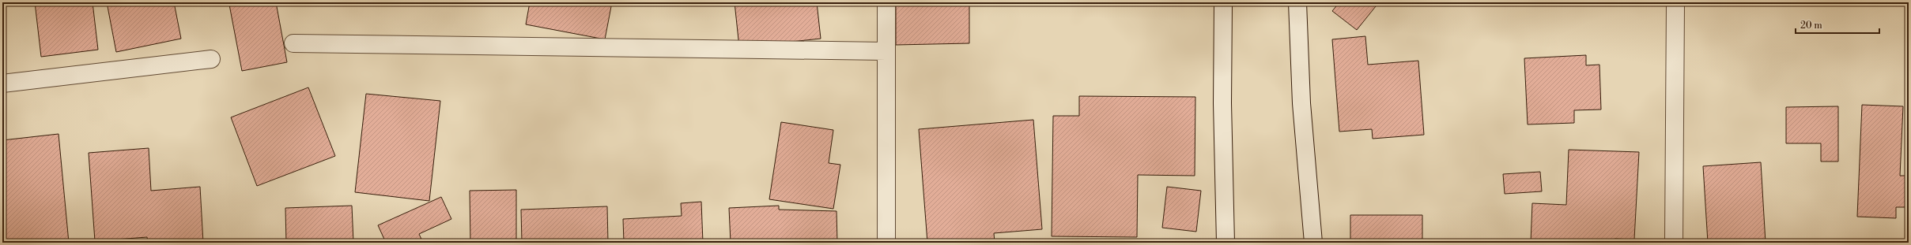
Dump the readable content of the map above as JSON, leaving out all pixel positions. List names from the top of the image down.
{
  "scale_bar": "20 m"
}
